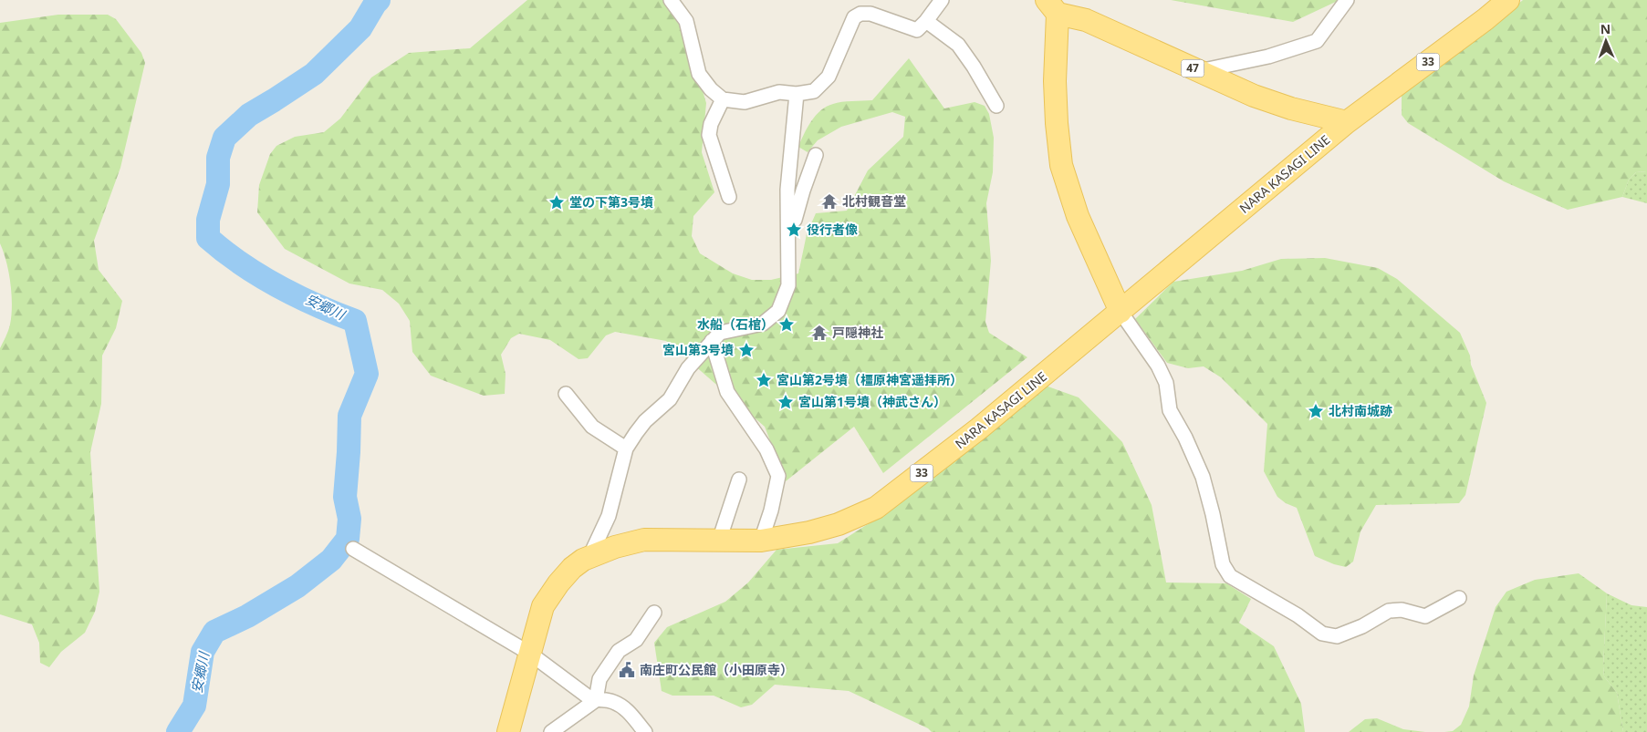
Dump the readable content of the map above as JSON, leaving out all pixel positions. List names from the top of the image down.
{
  "streets": {
    "main road": ["33", "47", "NARA KASAGI LINE"]
  },
  "crossings": [
    ["47", "NARA KASAGI LINE"]
  ],
  "water": ["安郷川"],
  "places": {
    "temple": ["北村観音堂", "戸隠神社"],
    "place": [
      "堂の下第3号墳",
      "役行者像",
      "水船（石棺）",
      "宮山第3号墳",
      "宮山第2号墳（橿原神宮遥拝所）",
      "宮山第1号墳（神武さん）",
      "北村南城跡"
    ],
    "public building": ["南庄町公民館（小田原寺）"]
  },
  "north": "top"
}
